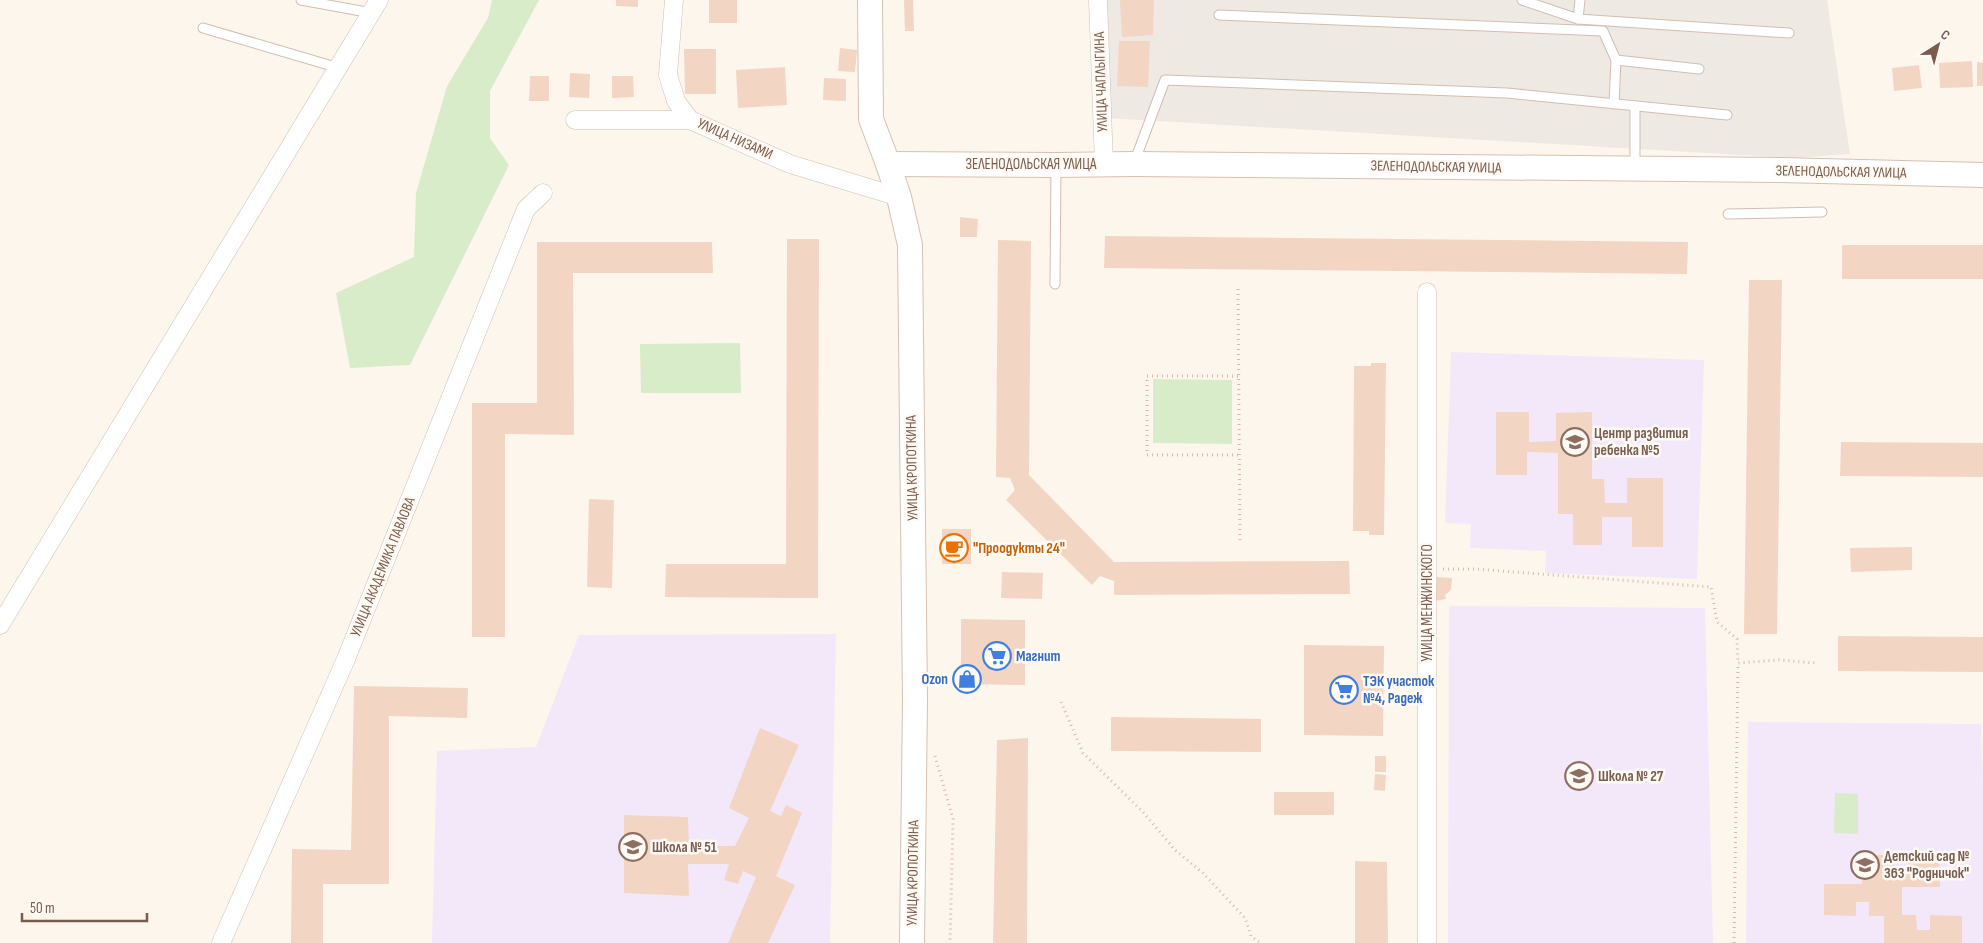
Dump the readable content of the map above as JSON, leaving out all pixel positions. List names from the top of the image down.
{
  "streets": {
    "street": [
      "УЛИЦА ЧАПЛЫГИНА",
      "УЛИЦА НИЗАМИ",
      "ЗЕЛЕНОДОЛЬСКАЯ УЛИЦА",
      "УЛИЦА КРОПОТКИНА",
      "УЛИЦА АКАДЕМИКА ПАВЛОВА",
      "УЛИЦА МЕНЖИНСКОГО"
    ]
  },
  "crossings": [
    ["УЛИЦА ЧАПЛЫГИНА", "ЗЕЛЕНОДОЛЬСКАЯ УЛИЦА"],
    ["УЛИЦА НИЗАМИ", "УЛИЦА КРОПОТКИНА"],
    ["ЗЕЛЕНОДОЛЬСКАЯ УЛИЦА", "УЛИЦА КРОПОТКИНА"]
  ],
  "places": {
    "school or university": [
      "Центр развития ребенка №5",
      "Школа № 27",
      "Школа № 51",
      "Детский сад № 363 \"Родничок\""
    ],
    "cafe": ["\"Проодукты 24\""],
    "supermarket": ["Магнит", "ТЭК участок №4, Радеж"],
    "shop": ["Ozon"]
  },
  "scale_bar": "50 m",
  "north": "top right"
}
